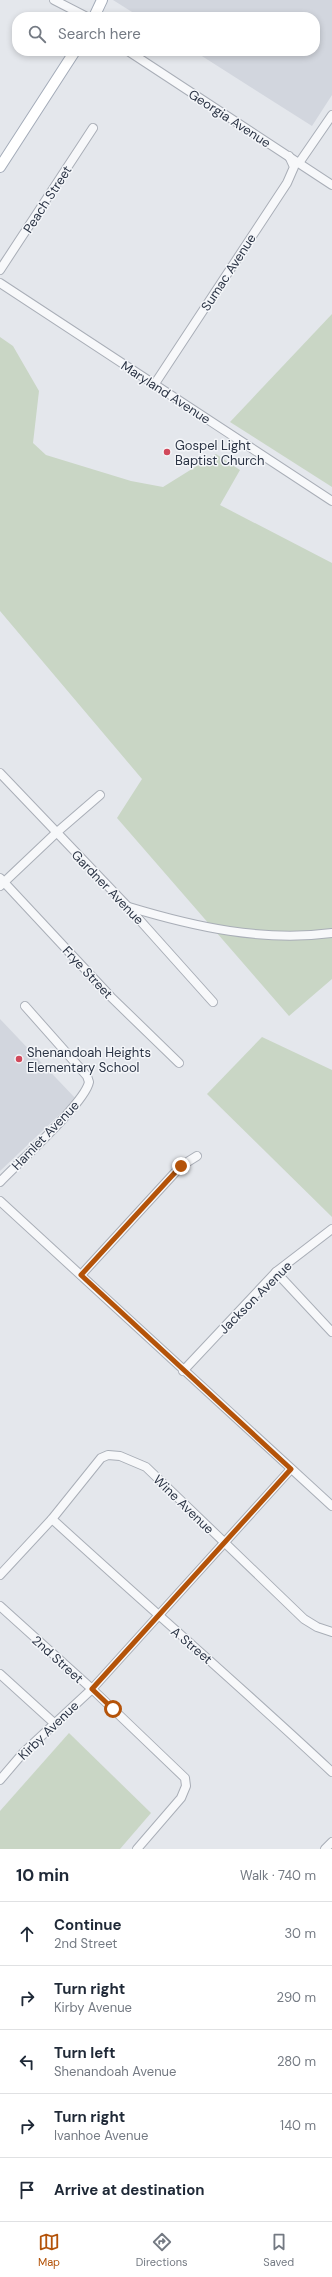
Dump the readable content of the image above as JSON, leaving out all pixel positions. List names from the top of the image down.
{
  "streets": {
    "street": [
      "Georgia Avenue",
      "Peach Street",
      "Sumac Avenue",
      "Maryland Avenue",
      "Gardner Avenue",
      "Frye Street",
      "Hamlet Avenue",
      "Jackson Avenue",
      "Wine Avenue",
      "A Street",
      "2nd Street",
      "Kirby Avenue"
    ]
  },
  "crossings": [
    ["Georgia Avenue", "Sumac Avenue"],
    ["Sumac Avenue", "Maryland Avenue"],
    ["Wine Avenue", "A Street"],
    ["Wine Avenue", "Kirby Avenue"],
    ["A Street", "Kirby Avenue"],
    ["2nd Street", "Kirby Avenue"]
  ],
  "places": ["Gospel Light Baptist Church", "Shenandoah Heights Elementary School"],
  "page": {
    "search": "Search here",
    "heading": ["10 min", "Walk · 740 m"],
    "list": [
      ["Continue", "2nd Street", "30 m"],
      ["Turn right", "Kirby Avenue", "290 m"],
      ["Turn left", "Shenandoah Avenue", "280 m"],
      ["Turn right", "Ivanhoe Avenue", "140 m"],
      "Arrive at destination"
    ],
    "nav": ["Map", "Directions", "Saved"]
  }
}
